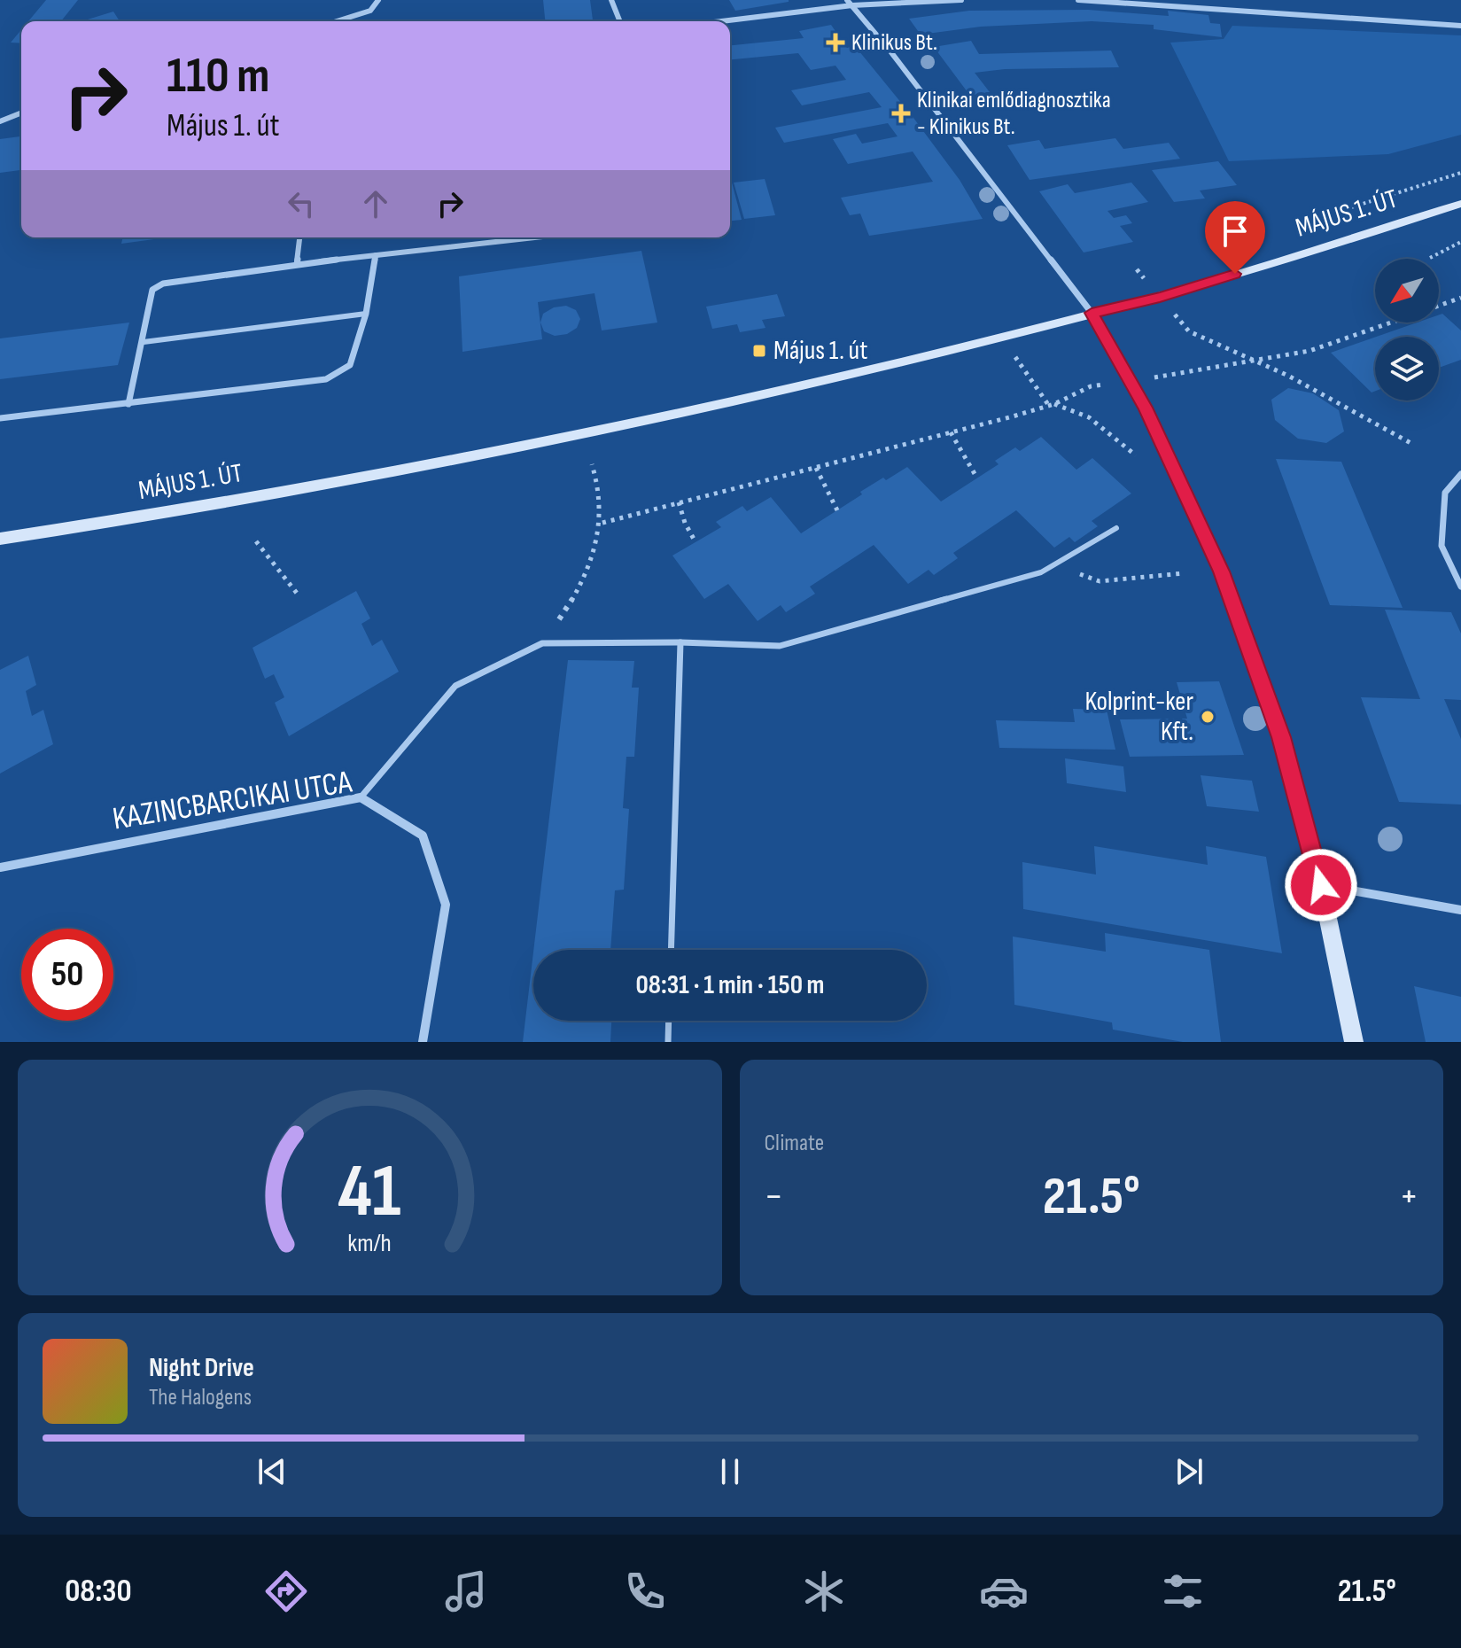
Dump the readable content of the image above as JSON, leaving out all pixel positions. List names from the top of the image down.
{
  "streets": {
    "main road": ["MÁJUS 1. ÚT"],
    "street": ["KAZINCBARCIKAI UTCA"]
  },
  "places": {
    "health": ["Klinikus Bt.", "Klinikai emlődiagnosztika - Klinikus Bt."],
    "transit": ["Május 1. út"],
    "other": ["Kolprint-ker Kft."]
  },
  "north": "bottom left",
  "page": {
    "turn": ["110 m", "Május 1. út"],
    "limit": "50",
    "trip": "08:31 · 1 min · 150 m",
    "tile": "Climate",
    "heat": ["−", "21.5°", "+"],
    "song": ["Night Drive", "The Halogens"],
    "tabs": ["08:30", "21.5°"],
    "gauge": ["41", "km/h"]
  }
}
